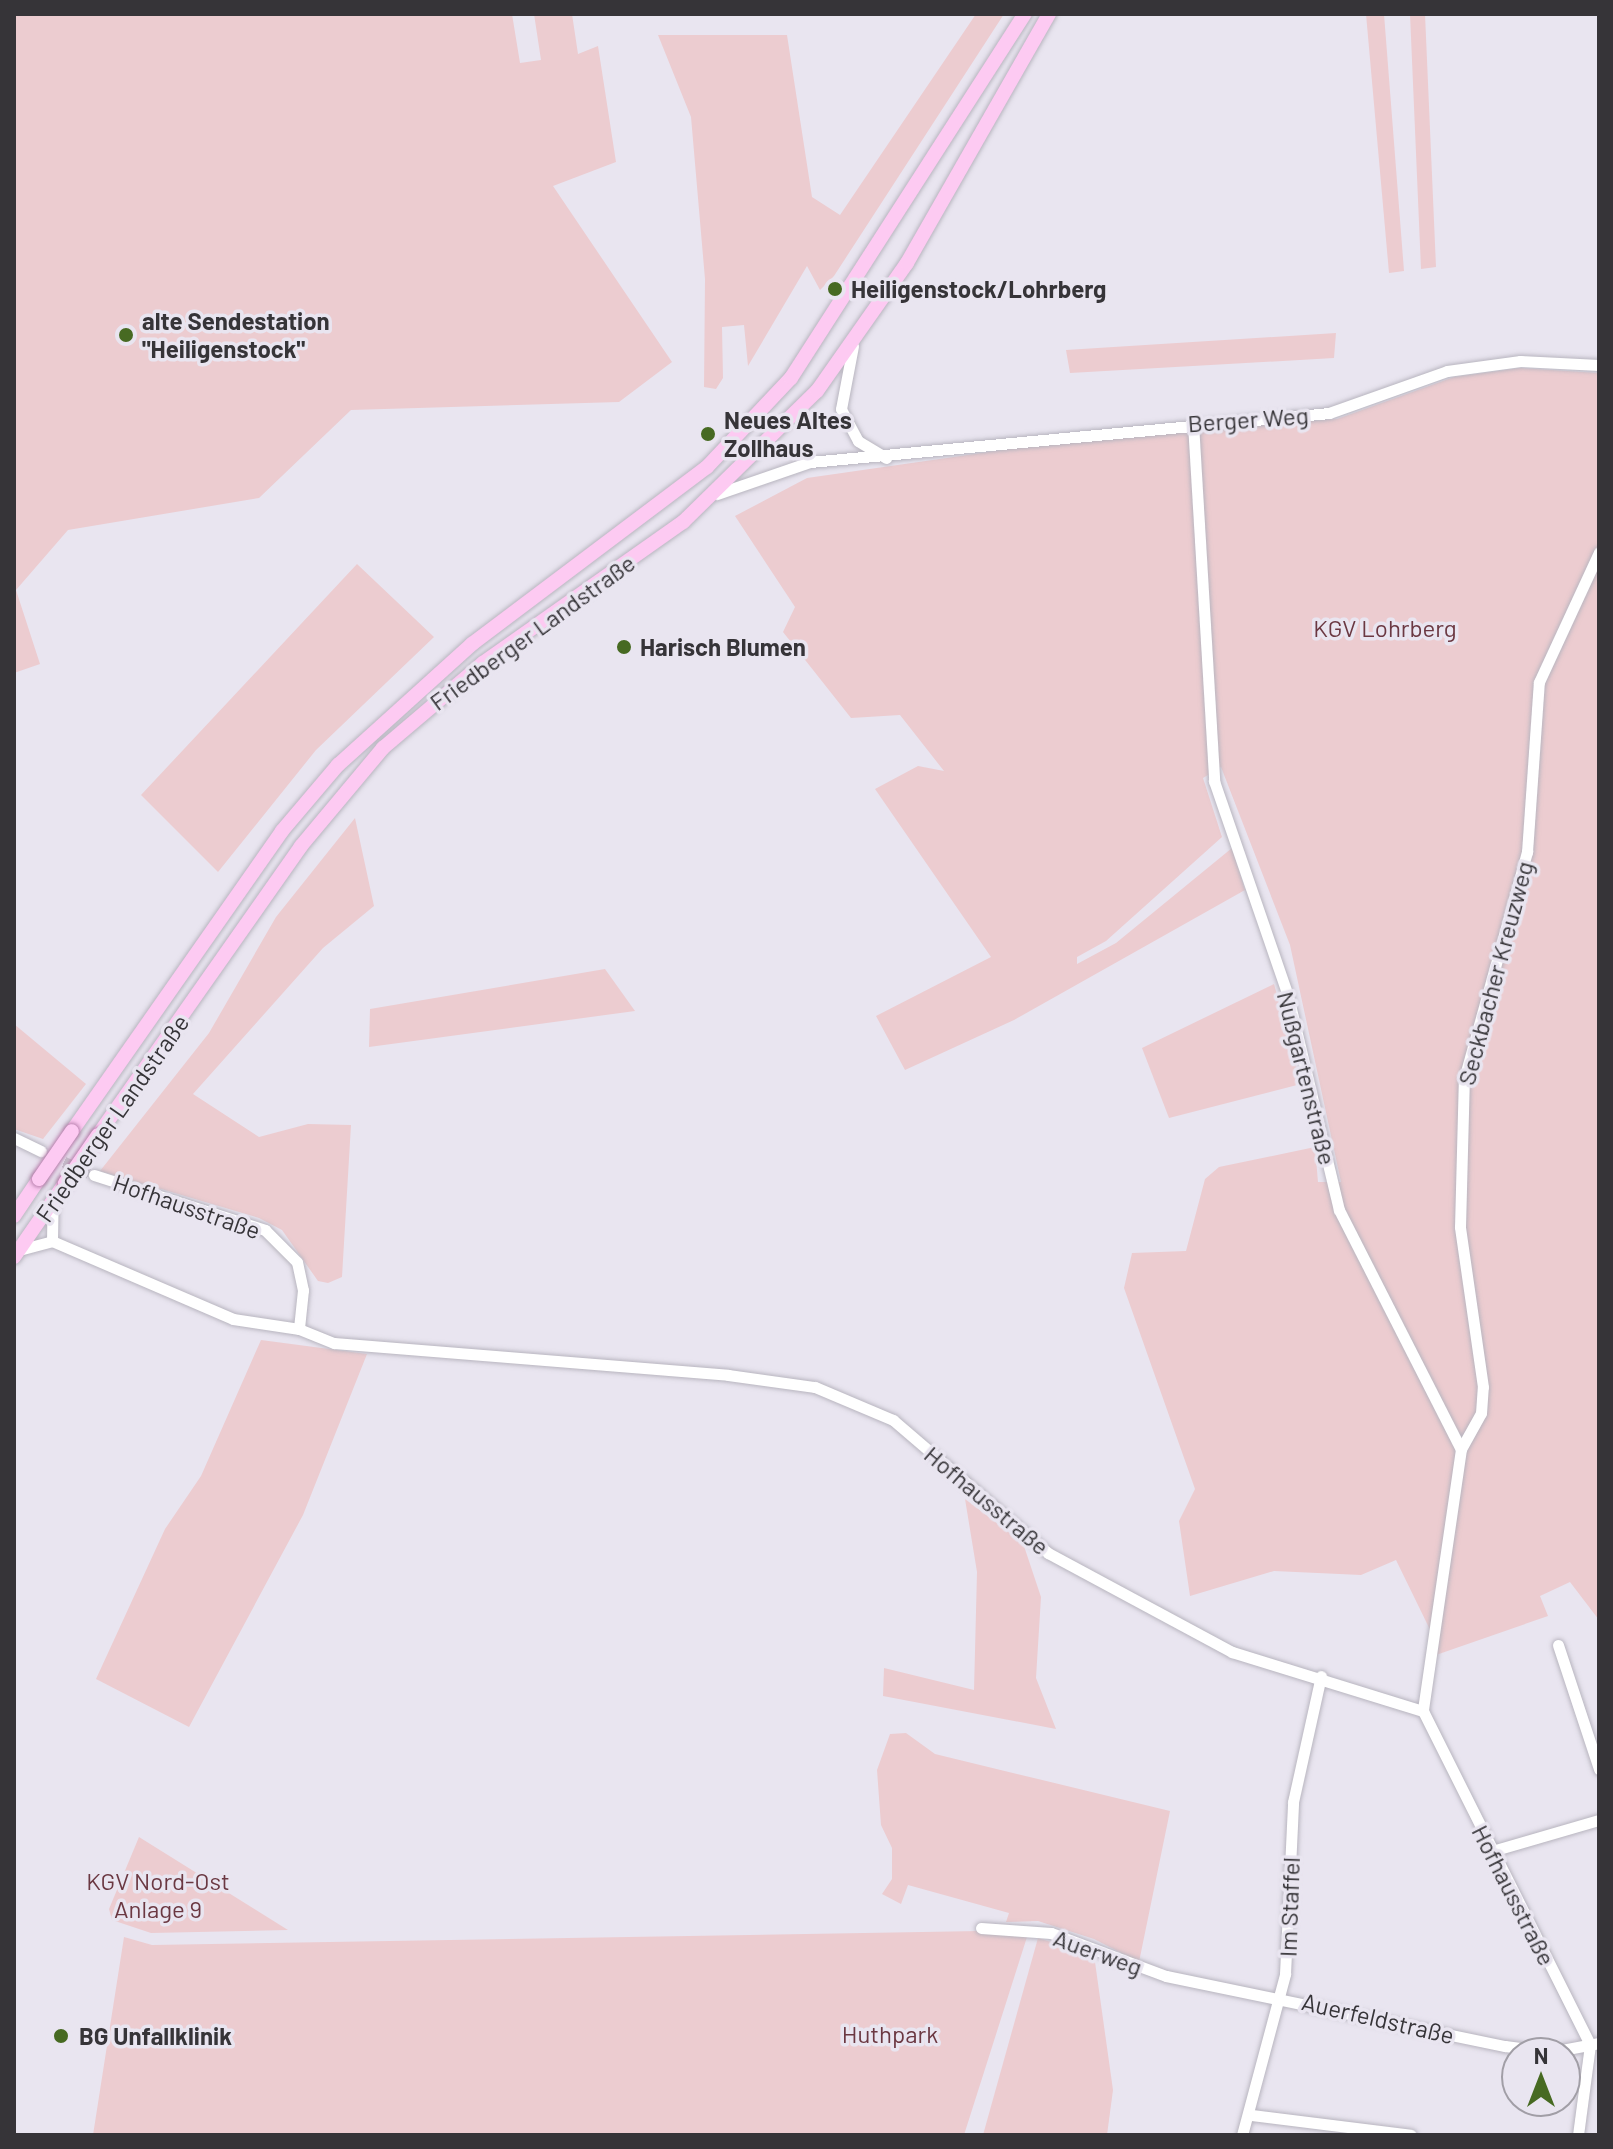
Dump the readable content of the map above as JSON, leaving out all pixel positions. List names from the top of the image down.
{
  "streets": {
    "main road": ["Friedberger Landstraße"],
    "street": [
      "Berger Weg",
      "Seckbacher Kreuzweg",
      "Nußgartenstraße",
      "Hofhausstraße",
      "Im Staffel",
      "Auerweg",
      "Auerfeldstraße"
    ]
  },
  "crossings": [
    ["Berger Weg", "Friedberger Landstraße"],
    ["Berger Weg", "Nußgartenstraße"],
    ["Seckbacher Kreuzweg", "Nußgartenstraße"],
    ["Hofhausstraße", "Im Staffel"],
    ["Hofhausstraße", "Auerfeldstraße"],
    ["Im Staffel", "Auerfeldstraße"],
    ["Auerweg", "Auerfeldstraße"]
  ],
  "parks": ["KGV Lohrberg", "KGV Nord-Ost Anlage 9", "Huthpark"],
  "places": [
    "Heiligenstock/Lohrberg",
    "alte Sendestation \"Heiligenstock\"",
    "Neues Altes Zollhaus",
    "Harisch Blumen",
    "BG Unfallklinik"
  ],
  "north": "top"
}
